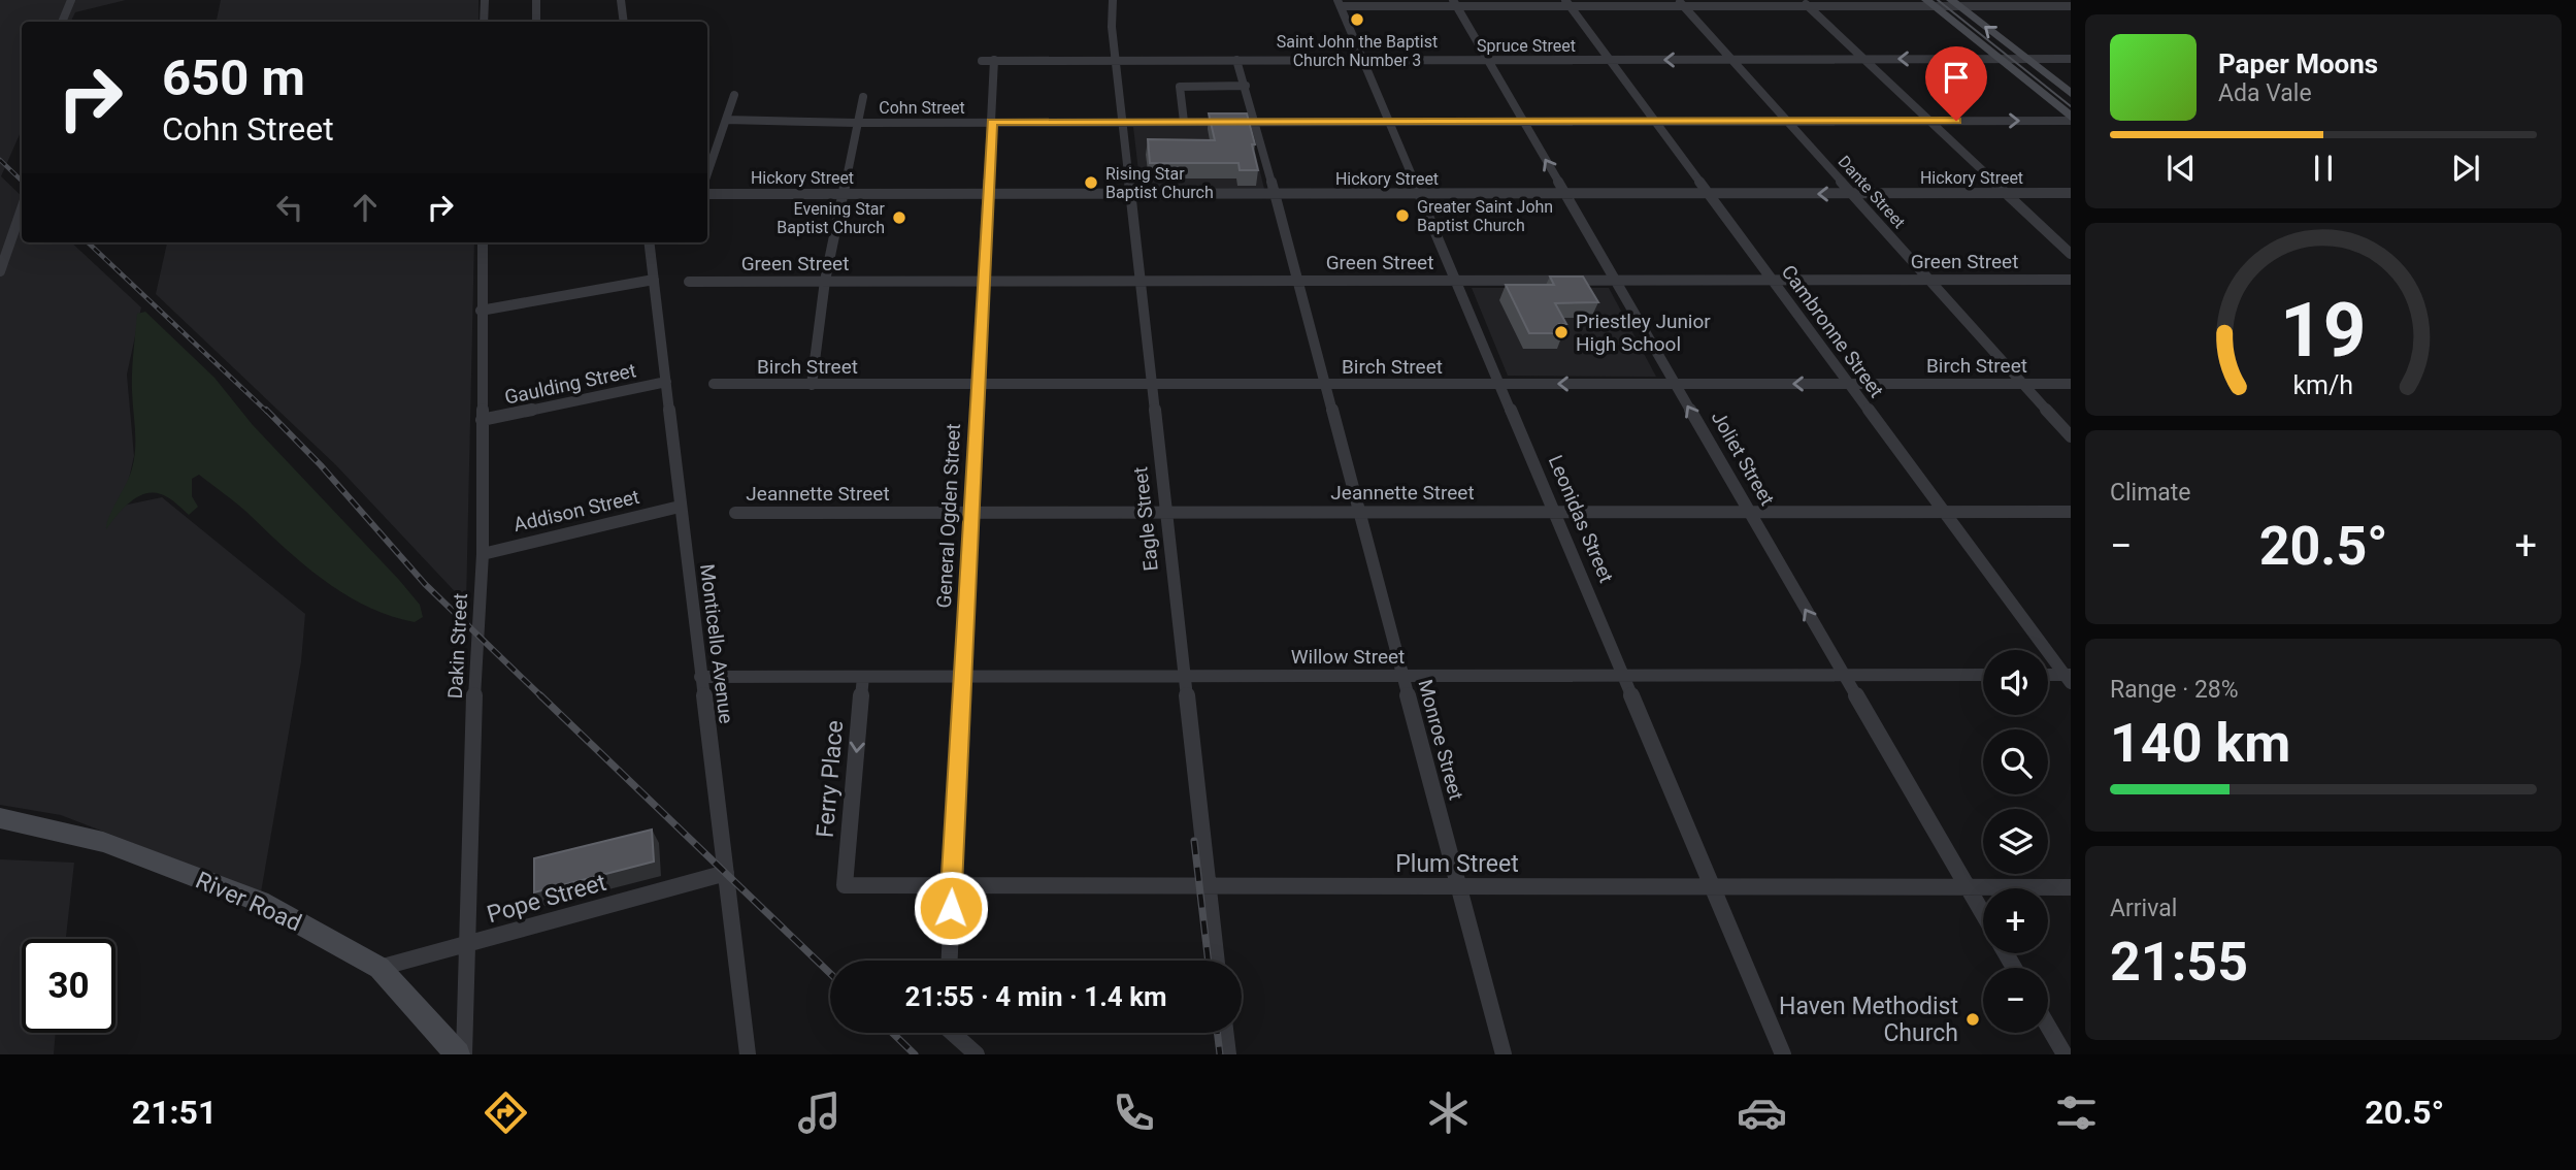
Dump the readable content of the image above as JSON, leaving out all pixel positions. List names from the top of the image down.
{
  "streets": {
    "main road": ["River Road"],
    "street": [
      "Spruce Street",
      "Cohn Street",
      "Hickory Street",
      "Dante Street",
      "Green Street",
      "Cambronne Street",
      "Birch Street",
      "Gaulding Street",
      "Joliet Street",
      "Jeannette Street",
      "Addison Street",
      "General Ogden Street",
      "Eagle Street",
      "Leonidas Street",
      "Monticello Avenue",
      "Dakin Street",
      "Willow Street",
      "Monroe Street",
      "Ferry Place",
      "Plum Street",
      "Pope Street"
    ]
  },
  "crossings": [
    ["Spruce Street", "Dante Street"],
    ["Spruce Street", "Cambronne Street"],
    ["Spruce Street", "Joliet Street"],
    ["Spruce Street", "General Ogden Street"],
    ["Spruce Street", "Eagle Street"],
    ["Spruce Street", "Leonidas Street"],
    ["Spruce Street", "Monroe Street"],
    ["Cohn Street", "Dante Street"],
    ["Cohn Street", "Cambronne Street"],
    ["Cohn Street", "Joliet Street"],
    ["Cohn Street", "General Ogden Street"],
    ["Cohn Street", "Eagle Street"],
    ["Cohn Street", "Leonidas Street"],
    ["Cohn Street", "Monroe Street"],
    ["Hickory Street", "Dante Street"],
    ["Hickory Street", "Cambronne Street"],
    ["Hickory Street", "Joliet Street"],
    ["Hickory Street", "General Ogden Street"],
    ["Hickory Street", "Eagle Street"],
    ["Hickory Street", "Leonidas Street"],
    ["Hickory Street", "Monroe Street"],
    ["Dante Street", "Green Street"],
    ["Dante Street", "Birch Street"],
    ["Green Street", "Cambronne Street"],
    ["Green Street", "Joliet Street"],
    ["Green Street", "General Ogden Street"],
    ["Green Street", "Eagle Street"],
    ["Green Street", "Leonidas Street"],
    ["Green Street", "Monroe Street"],
    ["Cambronne Street", "Birch Street"],
    ["Cambronne Street", "Jeannette Street"],
    ["Birch Street", "Joliet Street"],
    ["Birch Street", "General Ogden Street"],
    ["Birch Street", "Eagle Street"],
    ["Birch Street", "Leonidas Street"],
    ["Birch Street", "Monroe Street"],
    ["Gaulding Street", "Monticello Avenue"],
    ["Gaulding Street", "Dakin Street"],
    ["Joliet Street", "Jeannette Street"],
    ["Joliet Street", "Willow Street"],
    ["Joliet Street", "Plum Street"],
    ["Jeannette Street", "General Ogden Street"],
    ["Jeannette Street", "Eagle Street"],
    ["Jeannette Street", "Leonidas Street"],
    ["Jeannette Street", "Monroe Street"],
    ["Addison Street", "Monticello Avenue"],
    ["Addison Street", "Dakin Street"],
    ["General Ogden Street", "Willow Street"],
    ["General Ogden Street", "Plum Street"],
    ["Eagle Street", "Willow Street"],
    ["Eagle Street", "Plum Street"],
    ["Leonidas Street", "Willow Street"],
    ["Leonidas Street", "Plum Street"],
    ["Monticello Avenue", "Willow Street"],
    ["Monticello Avenue", "Pope Street"],
    ["Dakin Street", "Pope Street"],
    ["Willow Street", "Monroe Street"],
    ["Willow Street", "Ferry Place"],
    ["Monroe Street", "Plum Street"],
    ["Ferry Place", "Plum Street"],
    ["Pope Street", "River Road"]
  ],
  "one_way": ["Joliet Street", "Ferry Place"],
  "places": [
    "Saint John the Baptist Church Number 3",
    "Rising Star Baptist Church",
    "Greater Saint John Baptist Church",
    "Evening Star Baptist Church",
    "Priestley Junior High School",
    "Haven Methodist Church"
  ],
  "page": {
    "turn": ["650 m", "Cohn Street"],
    "song": ["Paper Moons", "Ada Vale"],
    "tile": [
      "Climate",
      ["Range · 28%", "140 km"],
      ["Arrival", "21:55"]
    ],
    "heat": ["−", "20.5°", "+"],
    "map_buttons": ["+", "−"],
    "limit": "30",
    "trip": "21:55 · 4 min · 1.4 km",
    "tabs": ["21:51", "20.5°"],
    "gauge": ["19", "km/h"]
  }
}
